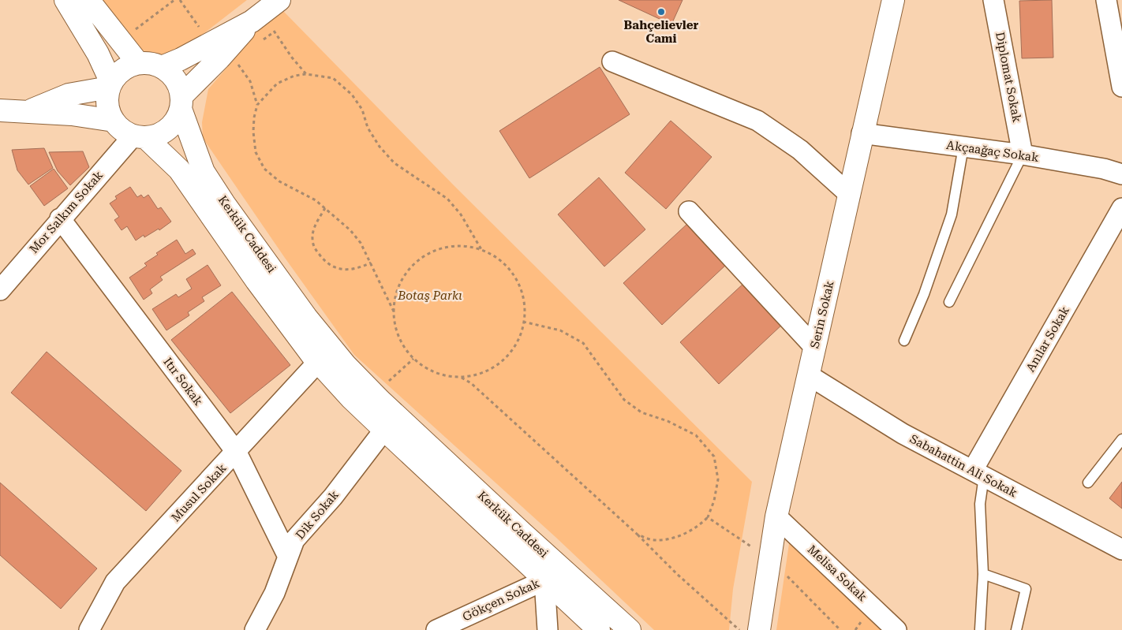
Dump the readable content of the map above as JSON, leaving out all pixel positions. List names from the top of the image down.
{
  "streets": {
    "street": [
      "Diplomat Sokak",
      "Akçaağaç Sokak",
      "Mor Salkım Sokak",
      "Kerkük Caddesi",
      "Serin Sokak",
      "Anılar Sokak",
      "Itır Sokak",
      "Sabahattin Ali Sokak",
      "Musul Sokak",
      "Dik Sokak",
      "Melisa Sokak",
      "Gökçen Sokak"
    ]
  },
  "crossings": [
    ["Diplomat Sokak", "Akçaağaç Sokak"],
    ["Akçaağaç Sokak", "Serin Sokak"],
    ["Mor Salkım Sokak", "Kerkük Caddesi"],
    ["Mor Salkım Sokak", "Itır Sokak"],
    ["Kerkük Caddesi", "Musul Sokak"],
    ["Kerkük Caddesi", "Dik Sokak"],
    ["Kerkük Caddesi", "Gökçen Sokak"],
    ["Serin Sokak", "Sabahattin Ali Sokak"],
    ["Serin Sokak", "Melisa Sokak"],
    ["Anılar Sokak", "Sabahattin Ali Sokak"],
    ["Itır Sokak", "Musul Sokak"],
    ["Itır Sokak", "Dik Sokak"]
  ],
  "parks": ["Botaş Parkı"],
  "places": ["Bahçelievler Cami"]
}
